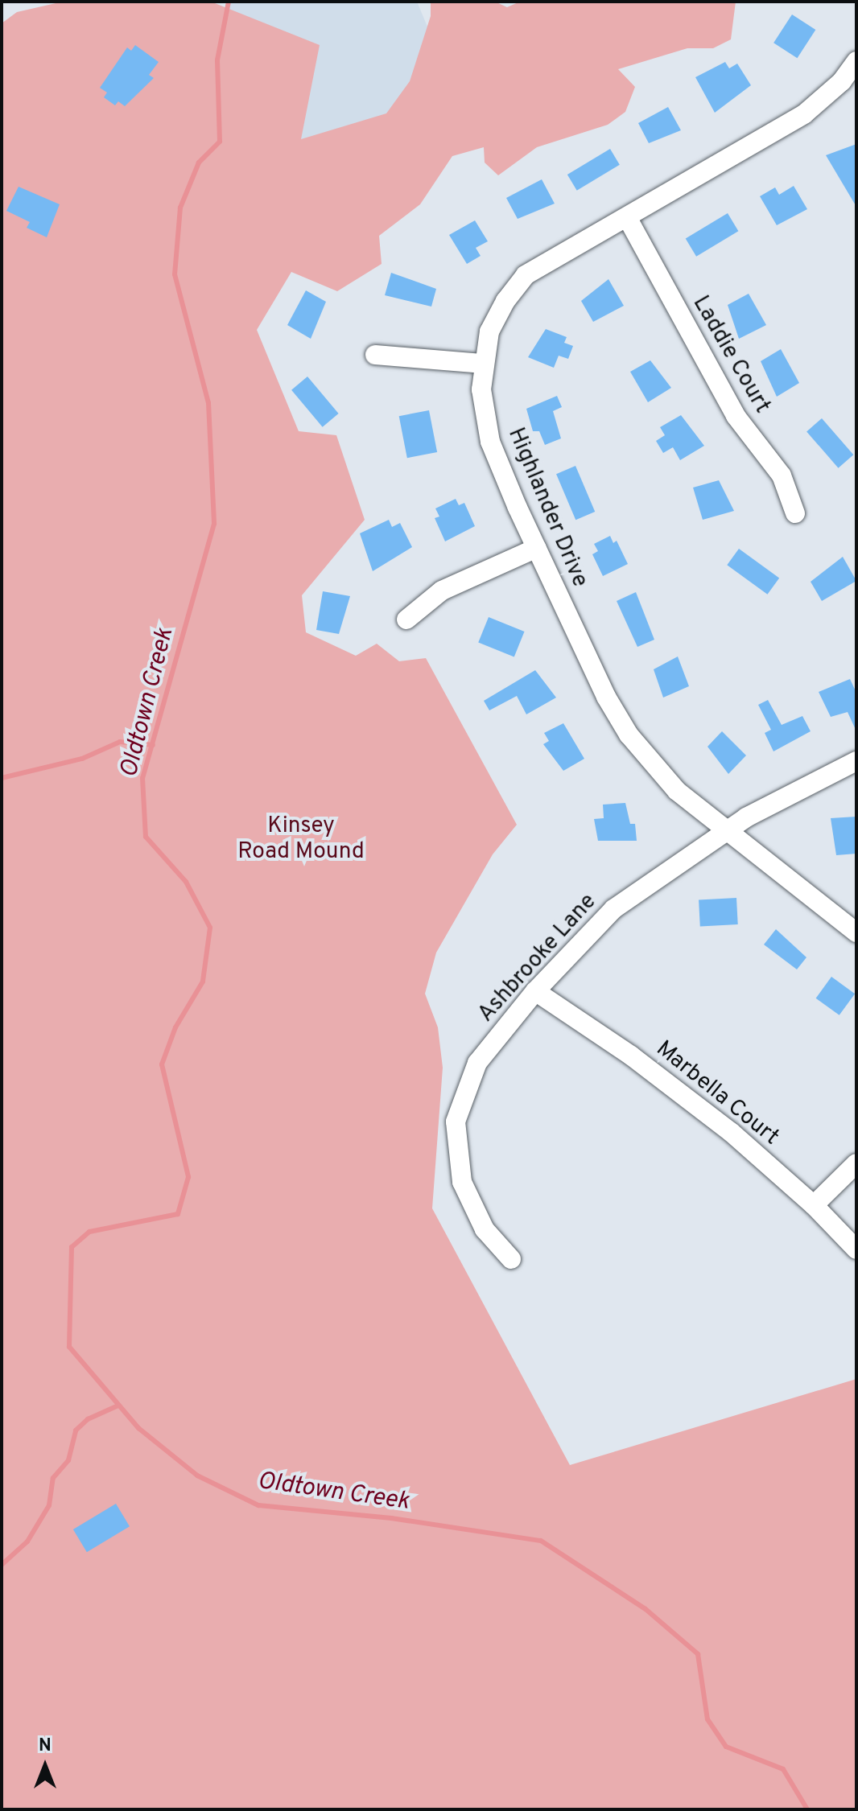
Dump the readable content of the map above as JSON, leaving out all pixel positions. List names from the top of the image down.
{
  "streets": {
    "street": [
      "Laddie Court",
      "Highlander Drive",
      "Ashbrooke Lane",
      "Marbella Court"
    ]
  },
  "crossings": [
    ["Laddie Court", "Highlander Drive"],
    ["Highlander Drive", "Ashbrooke Lane"],
    ["Ashbrooke Lane", "Marbella Court"]
  ],
  "water": ["Oldtown Creek"],
  "parks": ["Kinsey Road Mound"],
  "north": "top"
}
